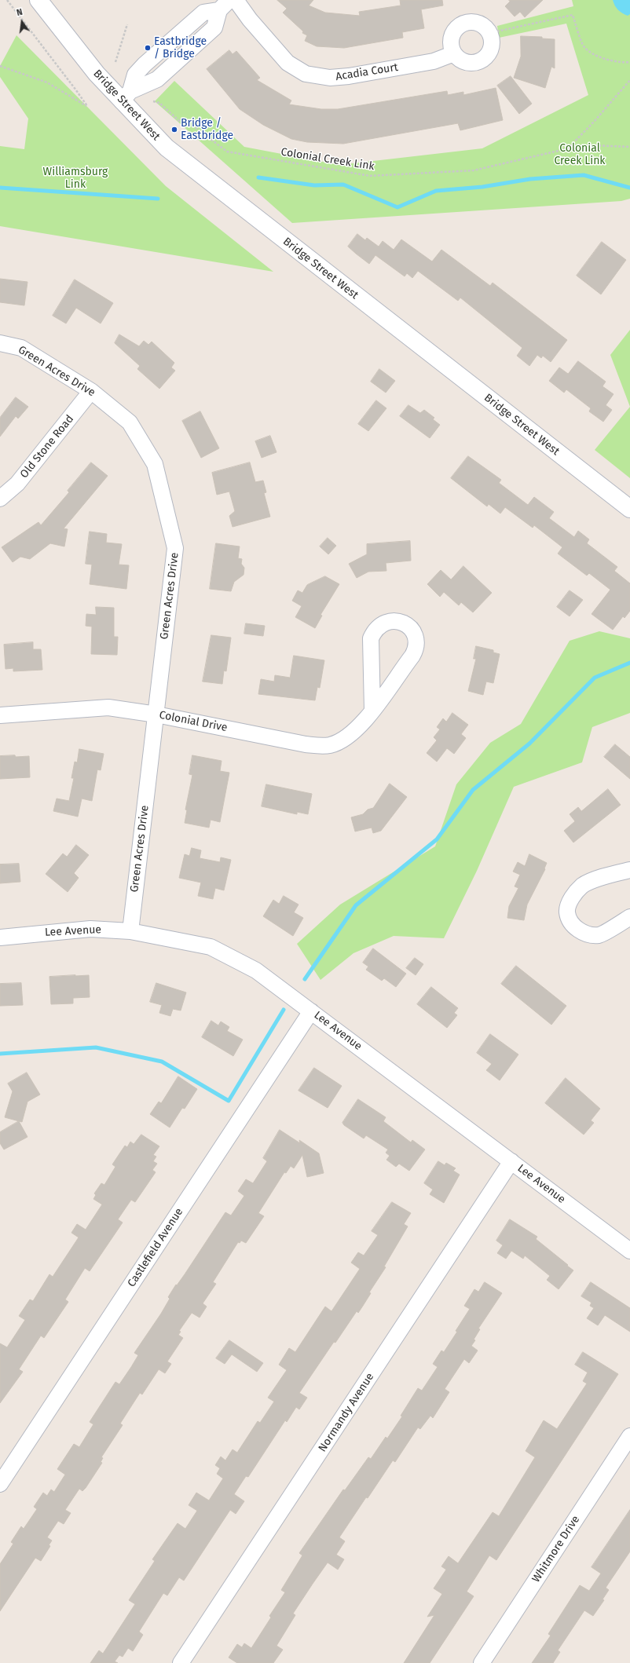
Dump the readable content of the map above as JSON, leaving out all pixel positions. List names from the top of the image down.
{
  "streets": {
    "main road": ["Bridge Street West"],
    "street": [
      "Acadia Court",
      "Green Acres Drive",
      "Old Stone Road",
      "Colonial Drive",
      "Lee Avenue",
      "Castlefield Avenue",
      "Normandy Avenue",
      "Whitmore Drive"
    ],
    "path": ["Colonial Creek Link"]
  },
  "crossings": [
    ["Green Acres Drive", "Old Stone Road"],
    ["Green Acres Drive", "Colonial Drive"],
    ["Green Acres Drive", "Lee Avenue"],
    ["Lee Avenue", "Castlefield Avenue"],
    ["Lee Avenue", "Normandy Avenue"]
  ],
  "parks": ["Colonial Creek Link", "Williamsburg Link"],
  "places": ["Eastbridge / Bridge", "Bridge / Eastbridge"],
  "north": "top"
}
